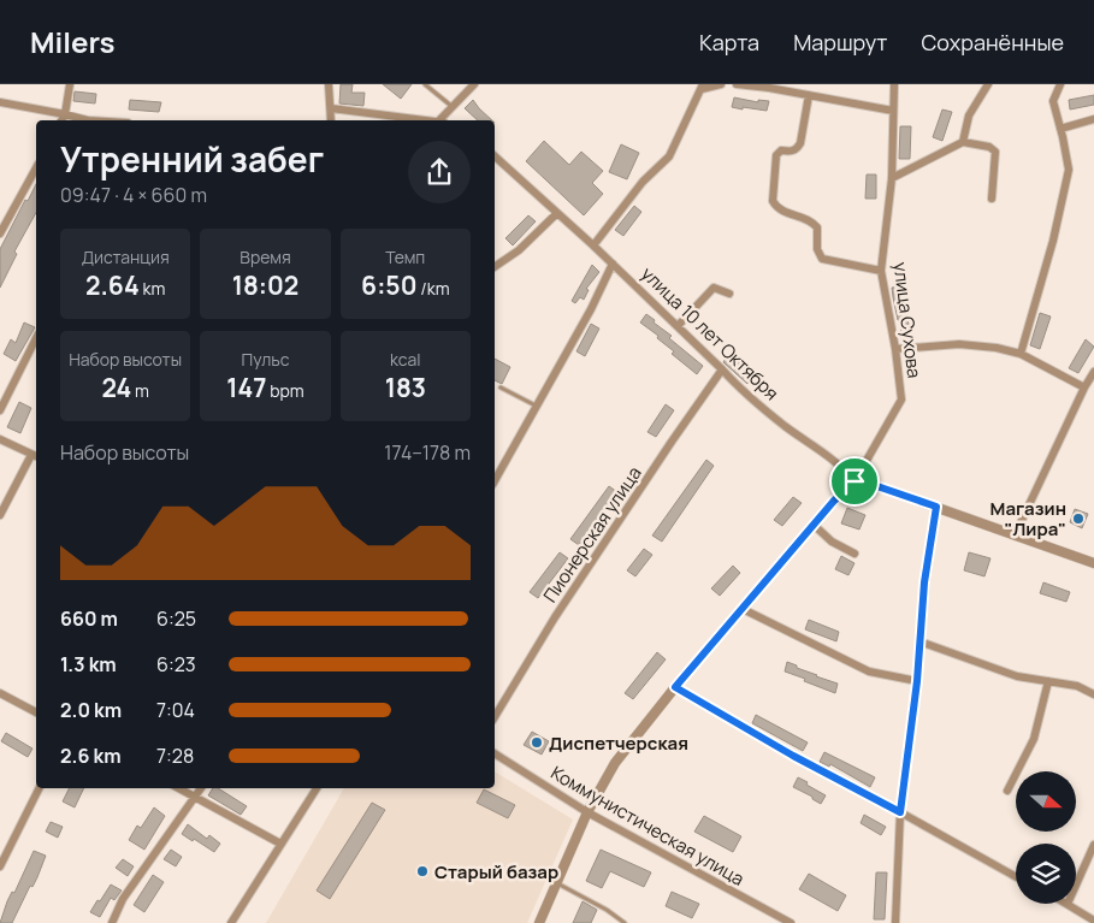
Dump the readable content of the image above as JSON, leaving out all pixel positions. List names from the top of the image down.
{
  "streets": {
    "street": [
      "улица Сухова",
      "улица 10 лет Октября",
      "Пионерская улица",
      "Коммунистическая улица"
    ]
  },
  "crossings": [
    ["улица Сухова", "улица 10 лет Октября"],
    ["улица Сухова", "Коммунистическая улица"],
    ["улица 10 лет Октября", "Пионерская улица"]
  ],
  "places": ["Магазин \"Лира\"", "Диспетчерская", "Старый базар"],
  "north": "right",
  "page": {
    "header": "Milers",
    "nav": ["Карта", "Маршрут", "Сохранённые"],
    "heading": ["Утренний забег", "09:47 · 4 × 660 m"],
    "stats": [
      ["Дистанция", "2.64 km"],
      ["Время", "18:02"],
      ["Темп", "6:50 /km"],
      ["Набор высоты", "24 m"],
      ["Пульс", "147 bpm"],
      ["kcal", "183"]
    ],
    "chart": ["Набор высоты", "174–178 m"],
    "list": [
      {
        "name": "660 m",
        "note": "6:25"
      },
      {
        "name": "1.3 km",
        "note": "6:23"
      },
      {
        "name": "2.0 km",
        "note": "7:04"
      },
      {
        "name": "2.6 km",
        "note": "7:28"
      }
    ]
  }
}
